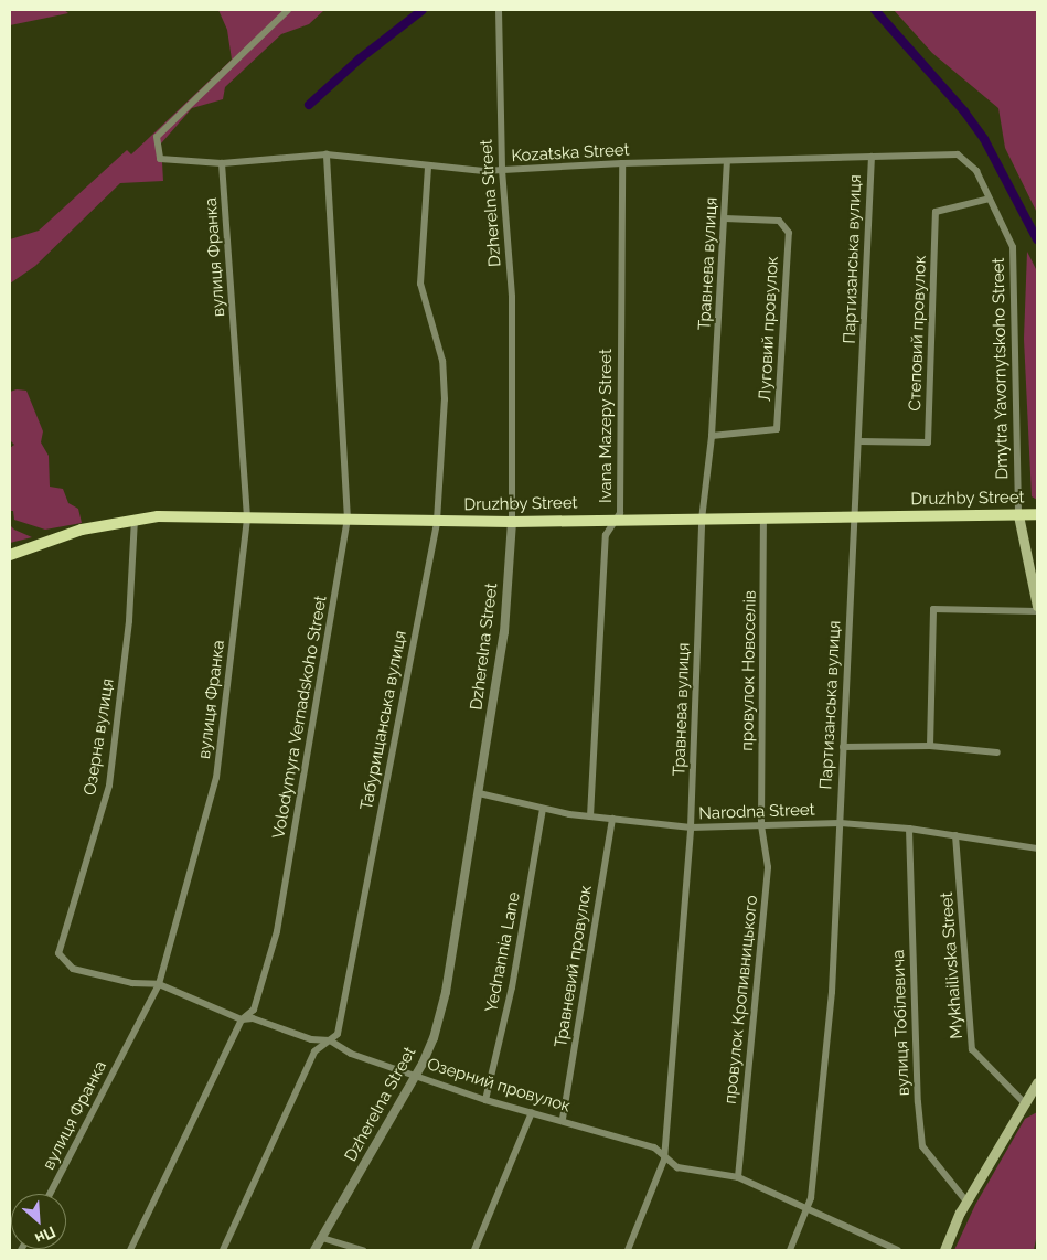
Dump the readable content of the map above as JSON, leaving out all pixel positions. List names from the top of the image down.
{
  "streets": {
    "main road": ["Dmytra Yavornytskoho Street", "Druzhby Street"],
    "street": [
      "Kozatska Street",
      "Dzherelna Street",
      "вулиця Франка",
      "Партизанська вулиця",
      "Травнева вулиця",
      "Луговий провулок",
      "Степовий провулок",
      "Ivana Mazepy Street",
      "провулок Новоселів",
      "Volodymyra Vernadskoho Street",
      "Табурищанська вулиця",
      "Озерна вулиця",
      "Narodna Street",
      "Yednannia Lane",
      "Mykhailivska Street",
      "Травневий провулок",
      "провулок Кропивницького",
      "вулиця Тобілевича",
      "Озерний провулок"
    ]
  },
  "crossings": [
    ["Kozatska Street", "Dzherelna Street"],
    ["Kozatska Street", "вулиця Франка"],
    ["Kozatska Street", "Партизанська вулиця"],
    ["Kozatska Street", "Травнева вулиця"],
    ["Kozatska Street", "Dmytra Yavornytskoho Street"],
    ["Kozatska Street", "Ivana Mazepy Street"],
    ["Kozatska Street", "Volodymyra Vernadskoho Street"],
    ["Kozatska Street", "Табурищанська вулиця"],
    ["Dzherelna Street", "Druzhby Street"],
    ["Dzherelna Street", "Narodna Street"],
    ["Dzherelna Street", "Озерний провулок"],
    ["вулиця Франка", "Druzhby Street"],
    ["вулиця Франка", "Озерний провулок"],
    ["Партизанська вулиця", "Степовий провулок"],
    ["Партизанська вулиця", "Druzhby Street"],
    ["Партизанська вулиця", "Narodna Street"],
    ["Партизанська вулиця", "Озерний провулок"],
    ["Травнева вулиця", "Луговий провулок"],
    ["Травнева вулиця", "Druzhby Street"],
    ["Травнева вулиця", "Narodna Street"],
    ["Травнева вулиця", "Озерний провулок"],
    ["Степовий провулок", "Dmytra Yavornytskoho Street"],
    ["Dmytra Yavornytskoho Street", "Druzhby Street"],
    ["Ivana Mazepy Street", "Druzhby Street"],
    ["Ivana Mazepy Street", "Narodna Street"],
    ["Druzhby Street", "провулок Новоселів"],
    ["Druzhby Street", "Volodymyra Vernadskoho Street"],
    ["Druzhby Street", "Табурищанська вулиця"],
    ["Druzhby Street", "Озерна вулиця"],
    ["провулок Новоселів", "Narodna Street"],
    ["провулок Новоселів", "провулок Кропивницького"],
    ["Volodymyra Vernadskoho Street", "Озерний провулок"],
    ["Табурищанська вулиця", "Озерний провулок"],
    ["Озерна вулиця", "Озерний провулок"],
    ["Narodna Street", "Yednannia Lane"],
    ["Narodna Street", "Mykhailivska Street"],
    ["Narodna Street", "Травневий провулок"],
    ["Narodna Street", "провулок Кропивницького"],
    ["Narodna Street", "вулиця Тобілевича"],
    ["Yednannia Lane", "Озерний провулок"],
    ["Травневий провулок", "Озерний провулок"],
    ["провулок Кропивницького", "Озерний провулок"]
  ],
  "north": "bottom right"
}
